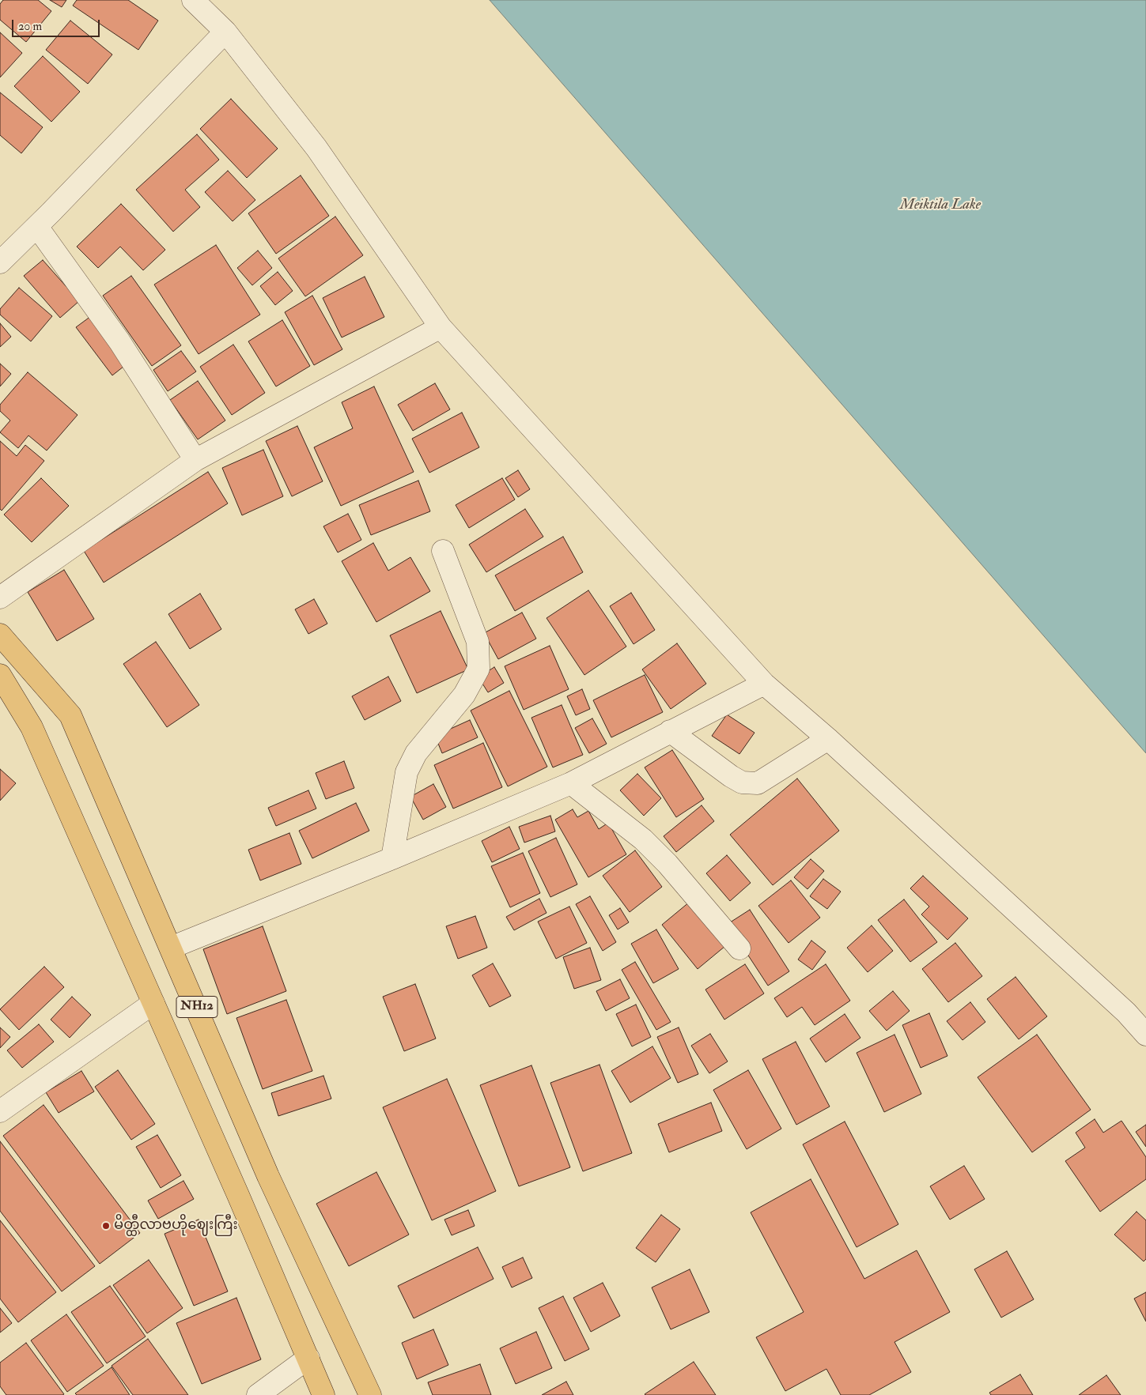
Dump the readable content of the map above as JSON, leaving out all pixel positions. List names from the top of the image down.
{
  "streets": {
    "highway": ["NH12"]
  },
  "water": ["Meiktila Lake"],
  "places": ["မိတ္ထီလာဗဟိုဈေးကြီး"],
  "scale_bar": "20 m"
}
